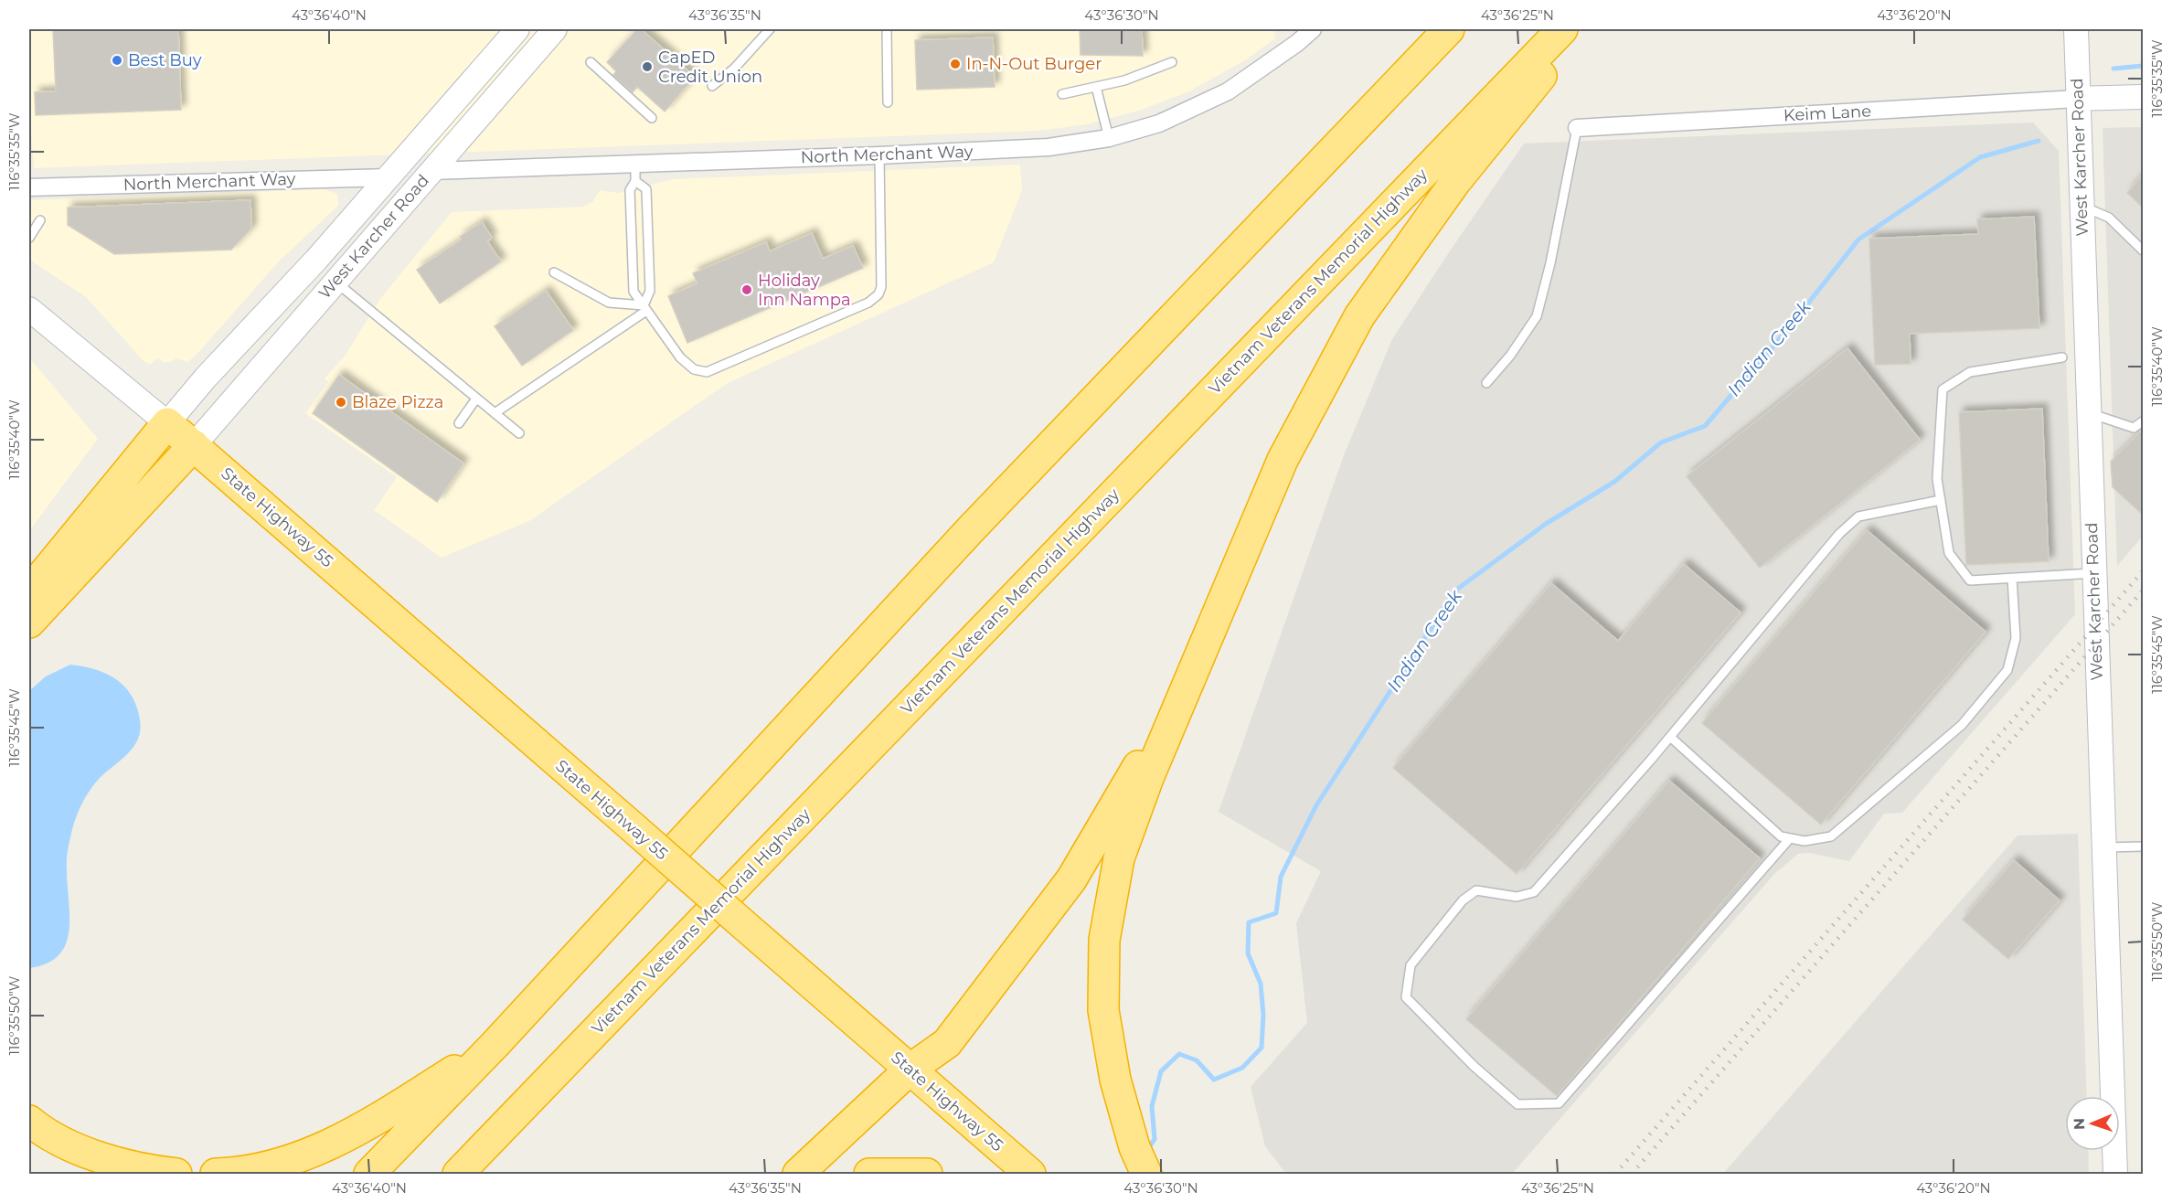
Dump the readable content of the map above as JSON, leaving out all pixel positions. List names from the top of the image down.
{
  "streets": {
    "highway": ["Vietnam Veterans Memorial Highway", "State Highway 55"],
    "main road": ["West Karcher Road"],
    "street": ["Keim Lane", "North Merchant Way"]
  },
  "crossings": [
    ["Keim Lane", "West Karcher Road"],
    ["North Merchant Way", "West Karcher Road"],
    ["West Karcher Road", "State Highway 55"]
  ],
  "water": ["Indian Creek"],
  "places": [
    "Best Buy",
    "In-N-Out Burger",
    "CapED Credit Union",
    "Holiday Inn Nampa",
    "Blaze Pizza"
  ],
  "north": "left",
  "coordinates": [
    "43°36'40\"N",
    "43°36'35\"N",
    "43°36'30\"N",
    "43°36'25\"N",
    "43°36'20\"N",
    "116°35'35\"W",
    "116°35'40\"W",
    "116°35'45\"W",
    "116°35'50\"W"
  ]
}
